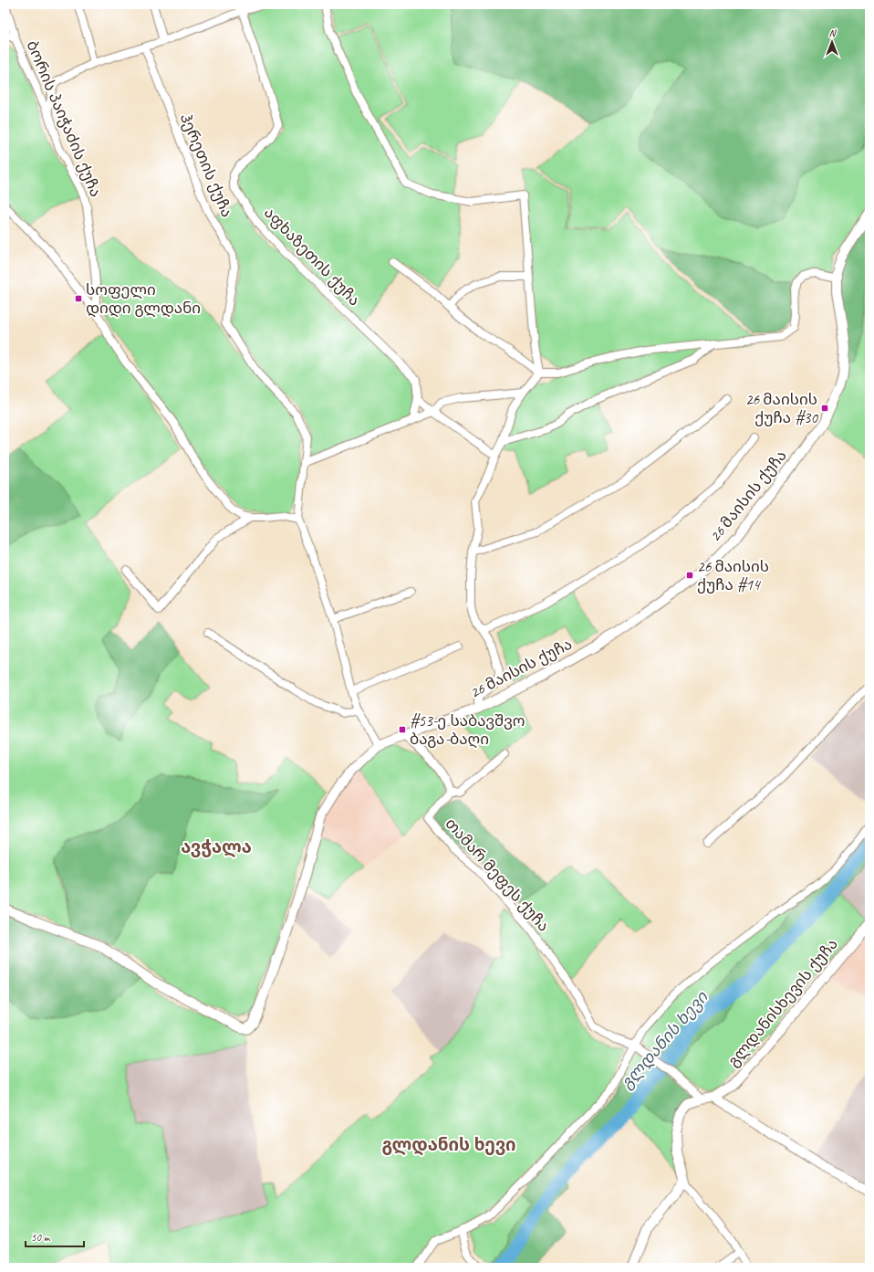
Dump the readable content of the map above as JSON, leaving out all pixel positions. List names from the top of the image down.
{
  "streets": {
    "street": [
      "ბორის პაიჭაძის ქუჩა",
      "ჰერეთის ქუჩა",
      "აფხაზეთის ქუჩა",
      "26 მაისის ქუჩა",
      "თამარ მეფეს ქუჩა",
      "გლდანისხევის ქუჩა"
    ]
  },
  "districts": ["ავჭალა", "გლდანის ხევი"],
  "water": ["გლდანის ხევი"],
  "places": {
    "transit": [
      "სოფელი დიდი გლდანი",
      "26 მაისის ქუჩა #30",
      "26 მაისის ქუჩა #14",
      "#53-ე საბავშვო ბაგა-ბაღი"
    ]
  },
  "scale_bar": "50 m",
  "north": "top"
}
